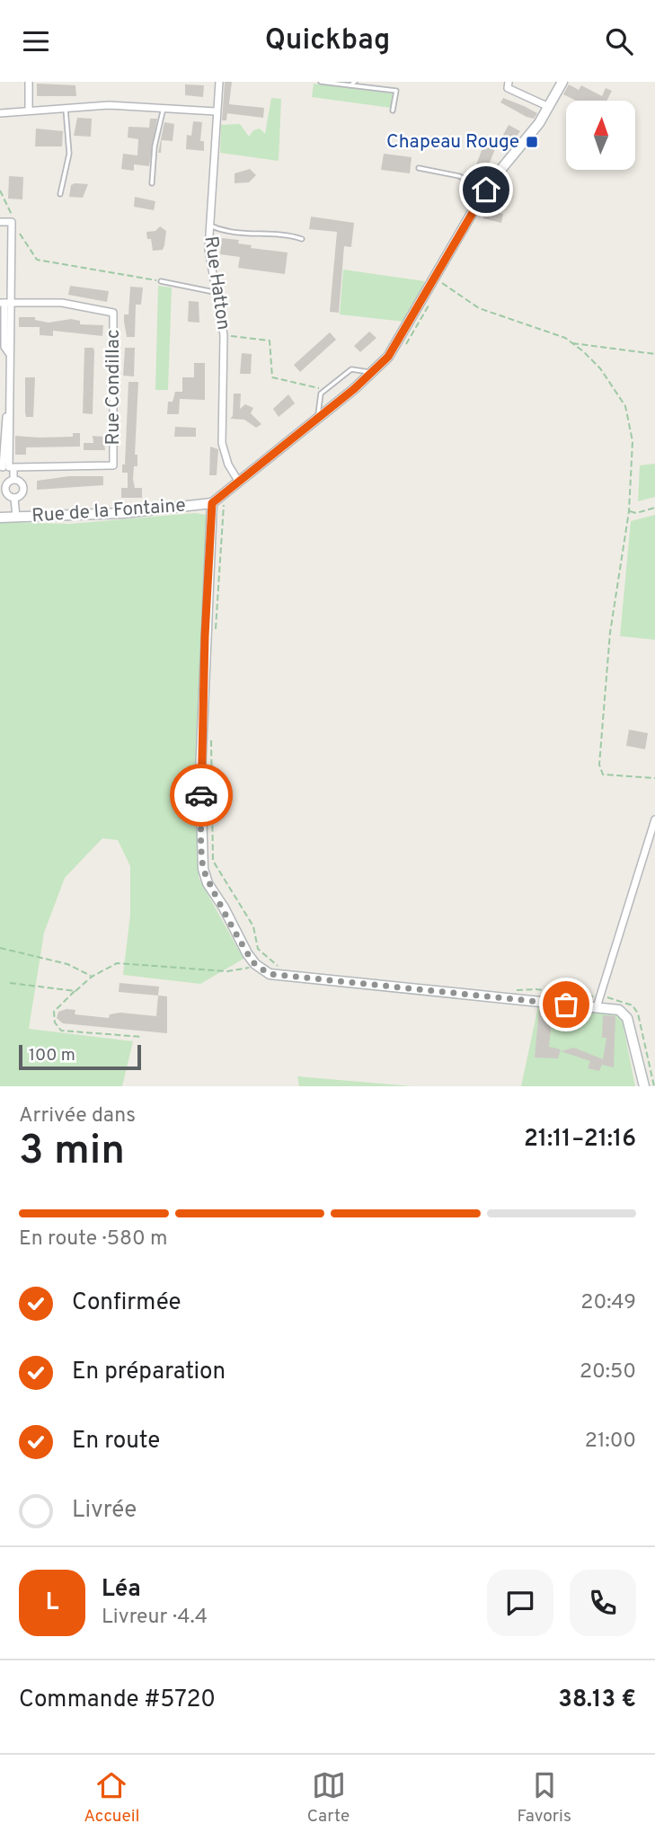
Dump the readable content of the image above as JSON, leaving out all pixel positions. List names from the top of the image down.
{
  "streets": {
    "street": ["Rue Hatton", "Rue Condillac", "Rue de la Fontaine"]
  },
  "crossings": [
    ["Rue Hatton", "Rue de la Fontaine"]
  ],
  "places": {
    "transit": ["Chapeau Rouge"]
  },
  "scale_bar": "100 m",
  "north": "top",
  "page": {
    "header": "Quickbag",
    "scale": "100 m",
    "heading": ["3 min", "Arrivée dans", "21:11–21:16"],
    "panel": [
      "Léa",
      "Livreur · 4.4",
      "Commande #5720",
      "38.13 €"
    ],
    "bar": "En route · 580 m",
    "list": [
      ["Confirmée", "20:49"],
      ["En préparation", "20:50"],
      ["En route", "21:00"],
      "Livrée"
    ],
    "round": "L",
    "tabs": ["Accueil", "Carte", "Favoris"]
  }
}
